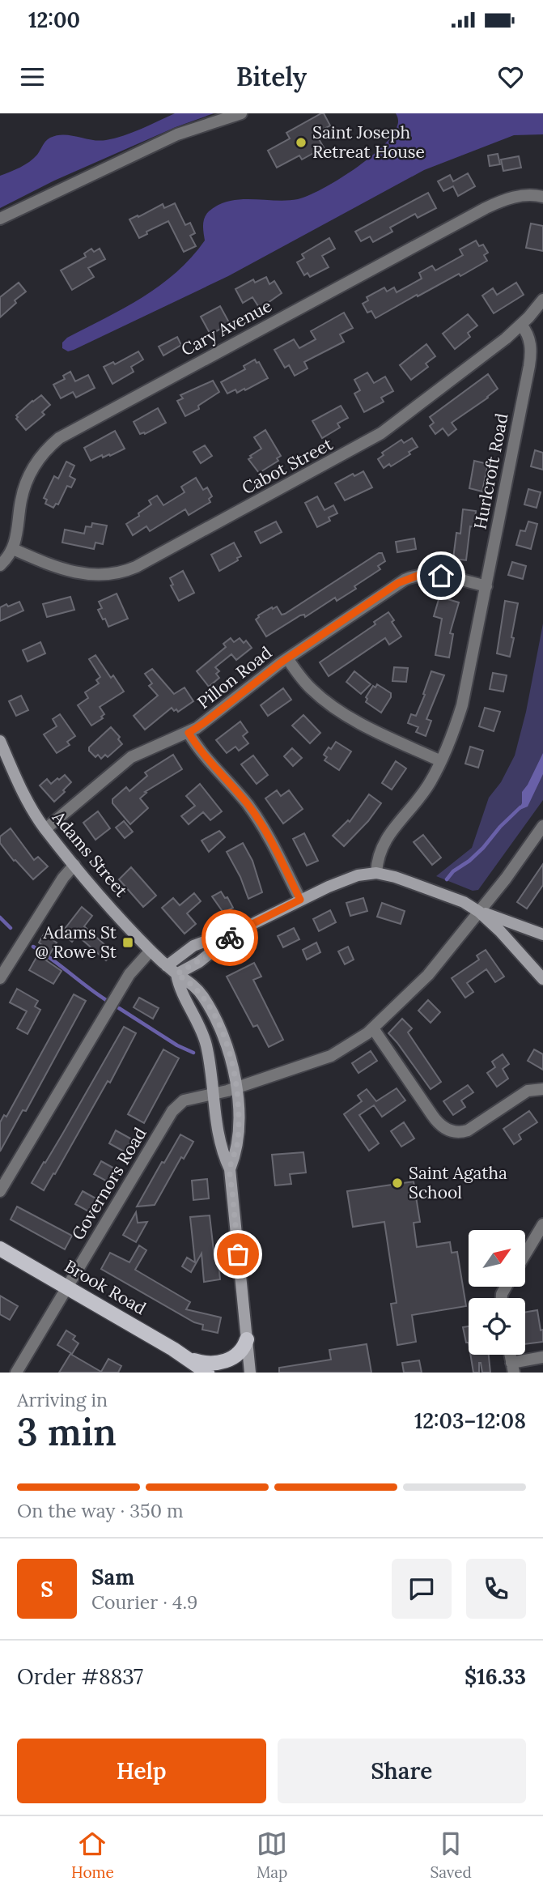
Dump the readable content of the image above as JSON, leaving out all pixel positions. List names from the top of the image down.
{
  "streets": {
    "main road": ["Adams Street", "Brook Road"],
    "street": [
      "Cary Avenue",
      "Cabot Street",
      "Hurlcroft Road",
      "Pillon Road",
      "Governors Road"
    ]
  },
  "crossings": [
    ["Cary Avenue", "Cabot Street"],
    ["Cabot Street", "Hurlcroft Road"],
    ["Hurlcroft Road", "Pillon Road"],
    ["Pillon Road", "Adams Street"],
    ["Adams Street", "Governors Road"],
    ["Governors Road", "Brook Road"]
  ],
  "places": {
    "other": ["Saint Joseph Retreat House", "Saint Agatha School"],
    "transit": ["Adams St @ Rowe St"]
  },
  "north": "top right",
  "page": {
    "status": "12:00",
    "header": "Bitely",
    "heading": ["3 min", "Arriving in", "12:03–12:08"],
    "panel": [
      "Sam",
      "Courier · 4.9",
      "Order #8837",
      "$16.33"
    ],
    "bar": "On the way · 350 m",
    "round": "S",
    "buttons": ["Help", "Share"],
    "tabs": ["Home", "Map", "Saved"]
  }
}
